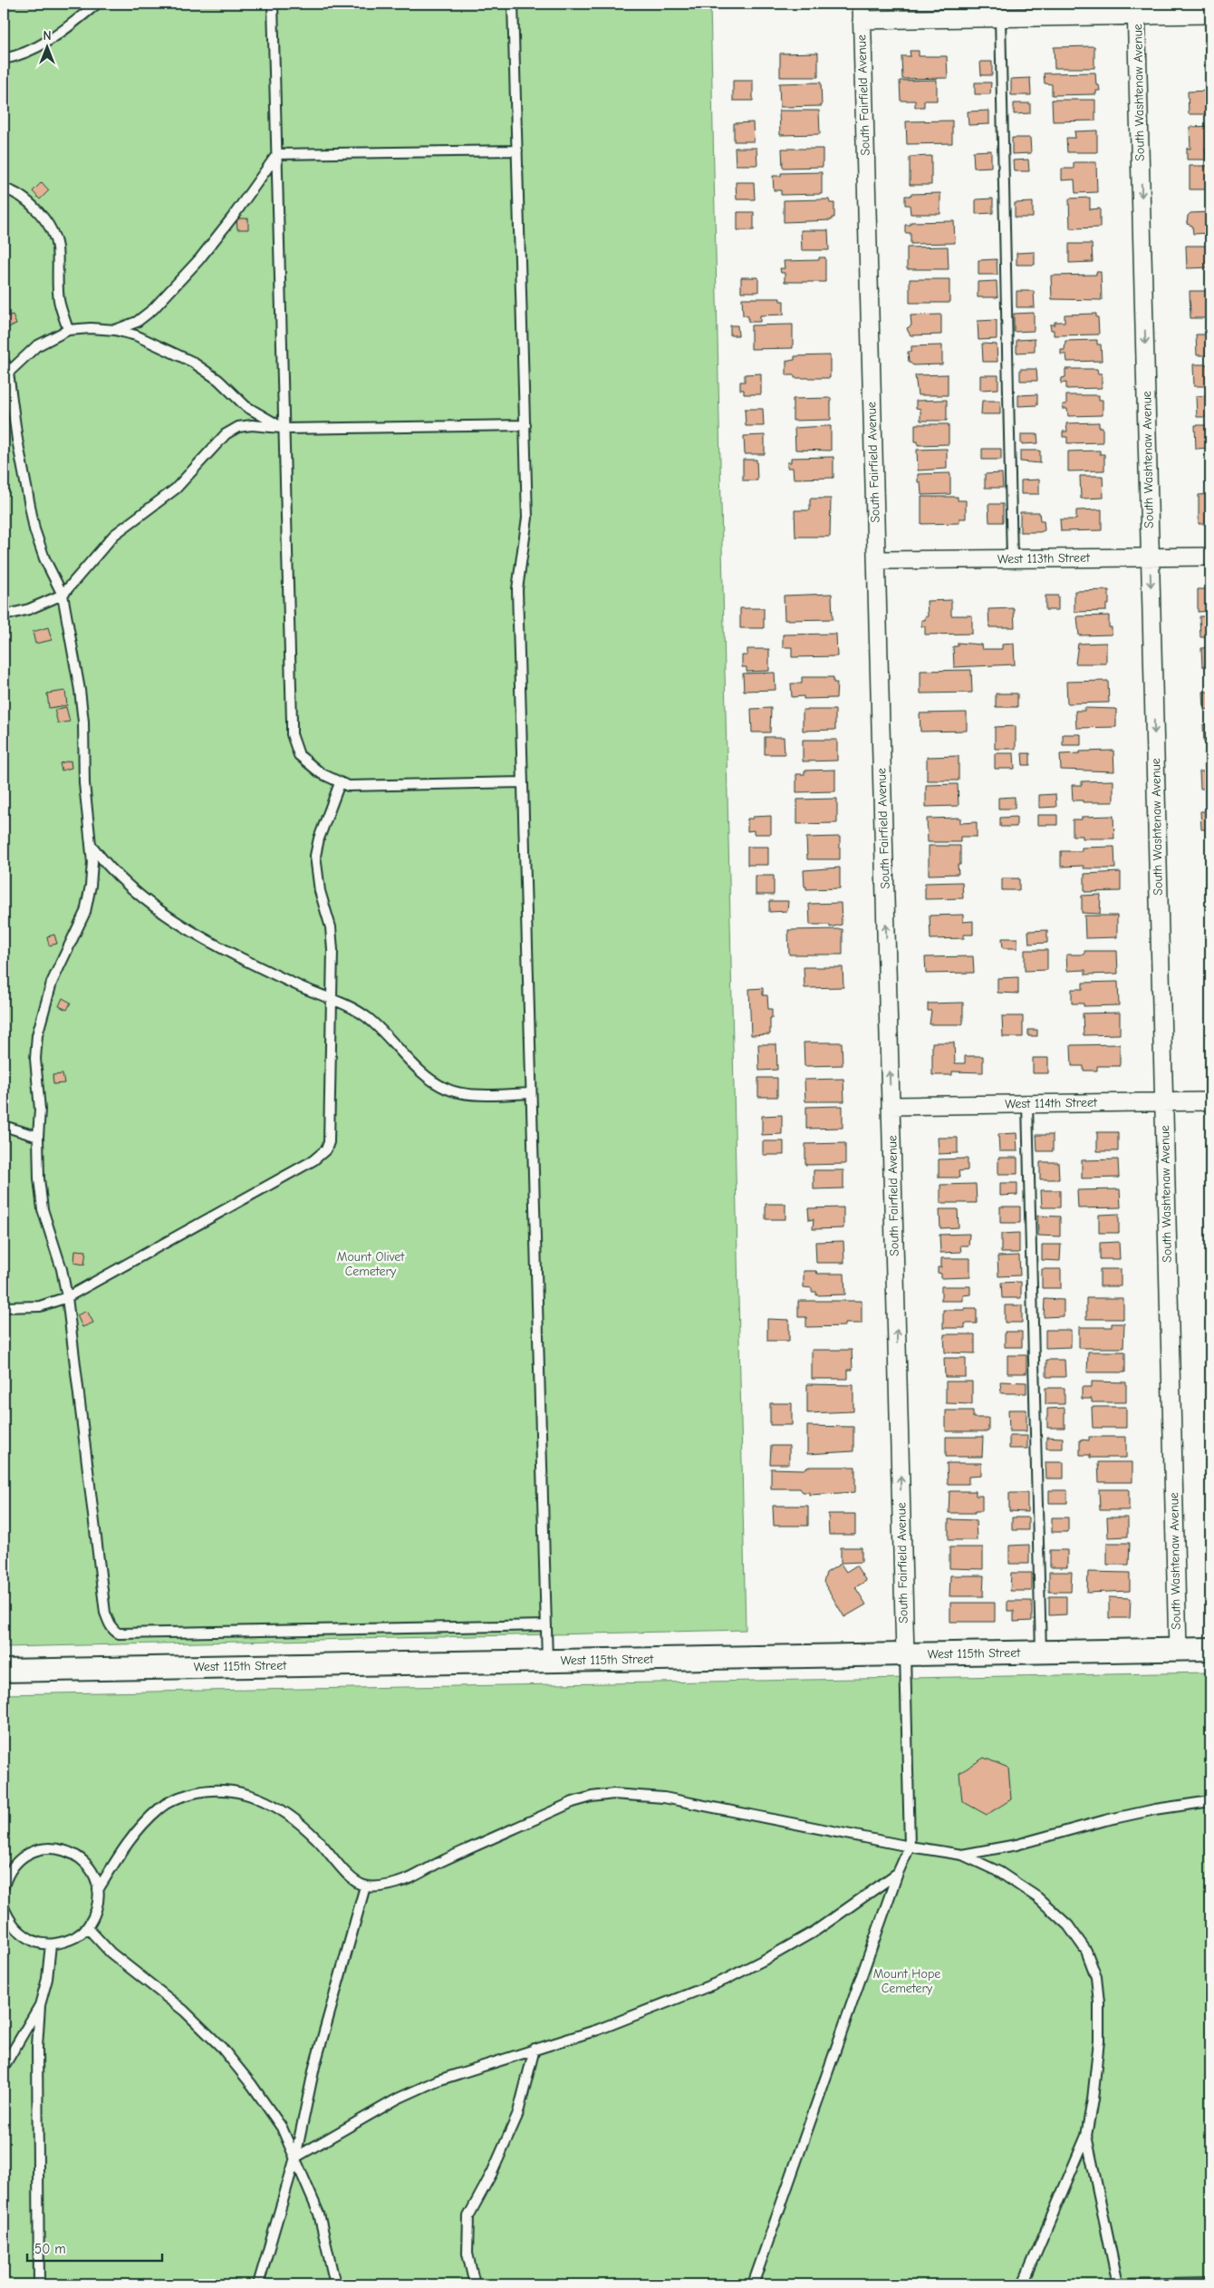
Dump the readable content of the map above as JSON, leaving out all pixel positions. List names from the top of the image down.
{
  "streets": {
    "street": [
      "South Washtenaw Avenue",
      "South Fairfield Avenue",
      "West 113th Street",
      "West 114th Street",
      "West 115th Street"
    ]
  },
  "crossings": [
    ["South Washtenaw Avenue", "West 113th Street"],
    ["South Washtenaw Avenue", "West 114th Street"],
    ["South Washtenaw Avenue", "West 115th Street"],
    ["South Fairfield Avenue", "West 113th Street"],
    ["South Fairfield Avenue", "West 114th Street"],
    ["South Fairfield Avenue", "West 115th Street"]
  ],
  "one_way": ["South Washtenaw Avenue", "South Fairfield Avenue"],
  "parks": ["Mount Olivet Cemetery", "Mount Hope Cemetery"],
  "scale_bar": "50 m",
  "north": "top"
}
